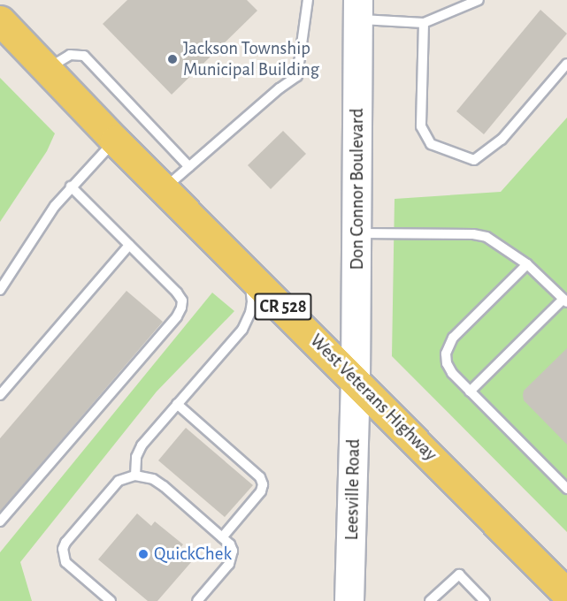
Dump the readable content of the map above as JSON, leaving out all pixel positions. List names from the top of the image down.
{
  "streets": {
    "main road": ["CR 528", "West Veterans Highway"],
    "street": ["Don Connor Boulevard", "Leesville Road"]
  },
  "crossings": [
    ["Don Connor Boulevard", "West Veterans Highway"],
    ["Don Connor Boulevard", "Leesville Road"],
    ["West Veterans Highway", "Leesville Road"]
  ],
  "places": ["Jackson Township Municipal Building", "QuickChek"]
}
